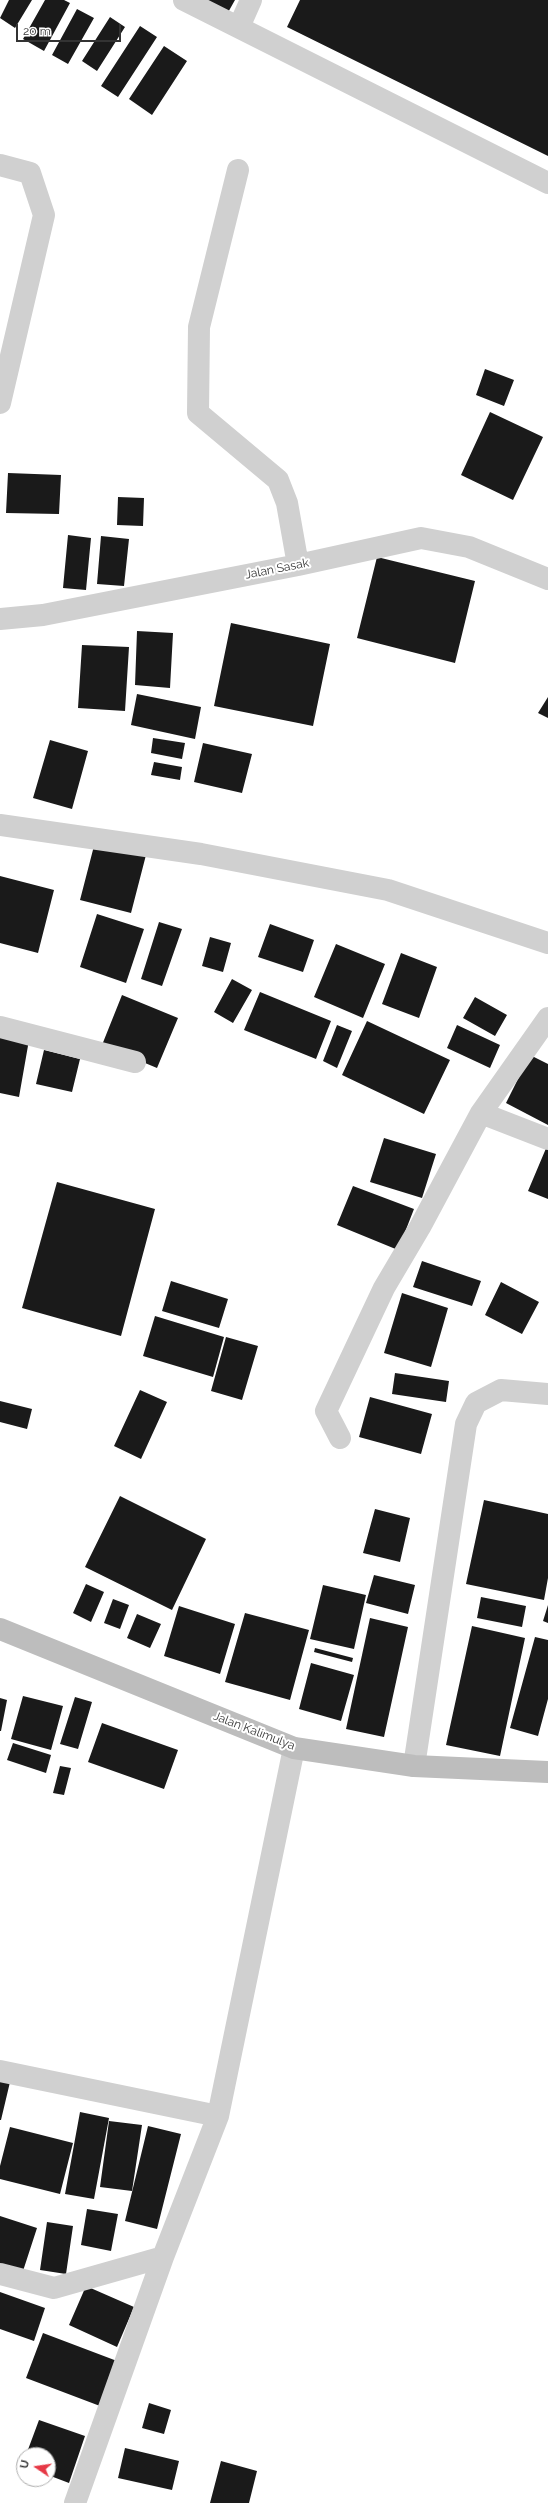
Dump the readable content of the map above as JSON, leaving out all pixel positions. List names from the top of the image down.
{
  "streets": {
    "street": ["Jalan Sasak", "Jalan Kalimulya"]
  },
  "scale_bar": "20 m",
  "north": "left"
}
